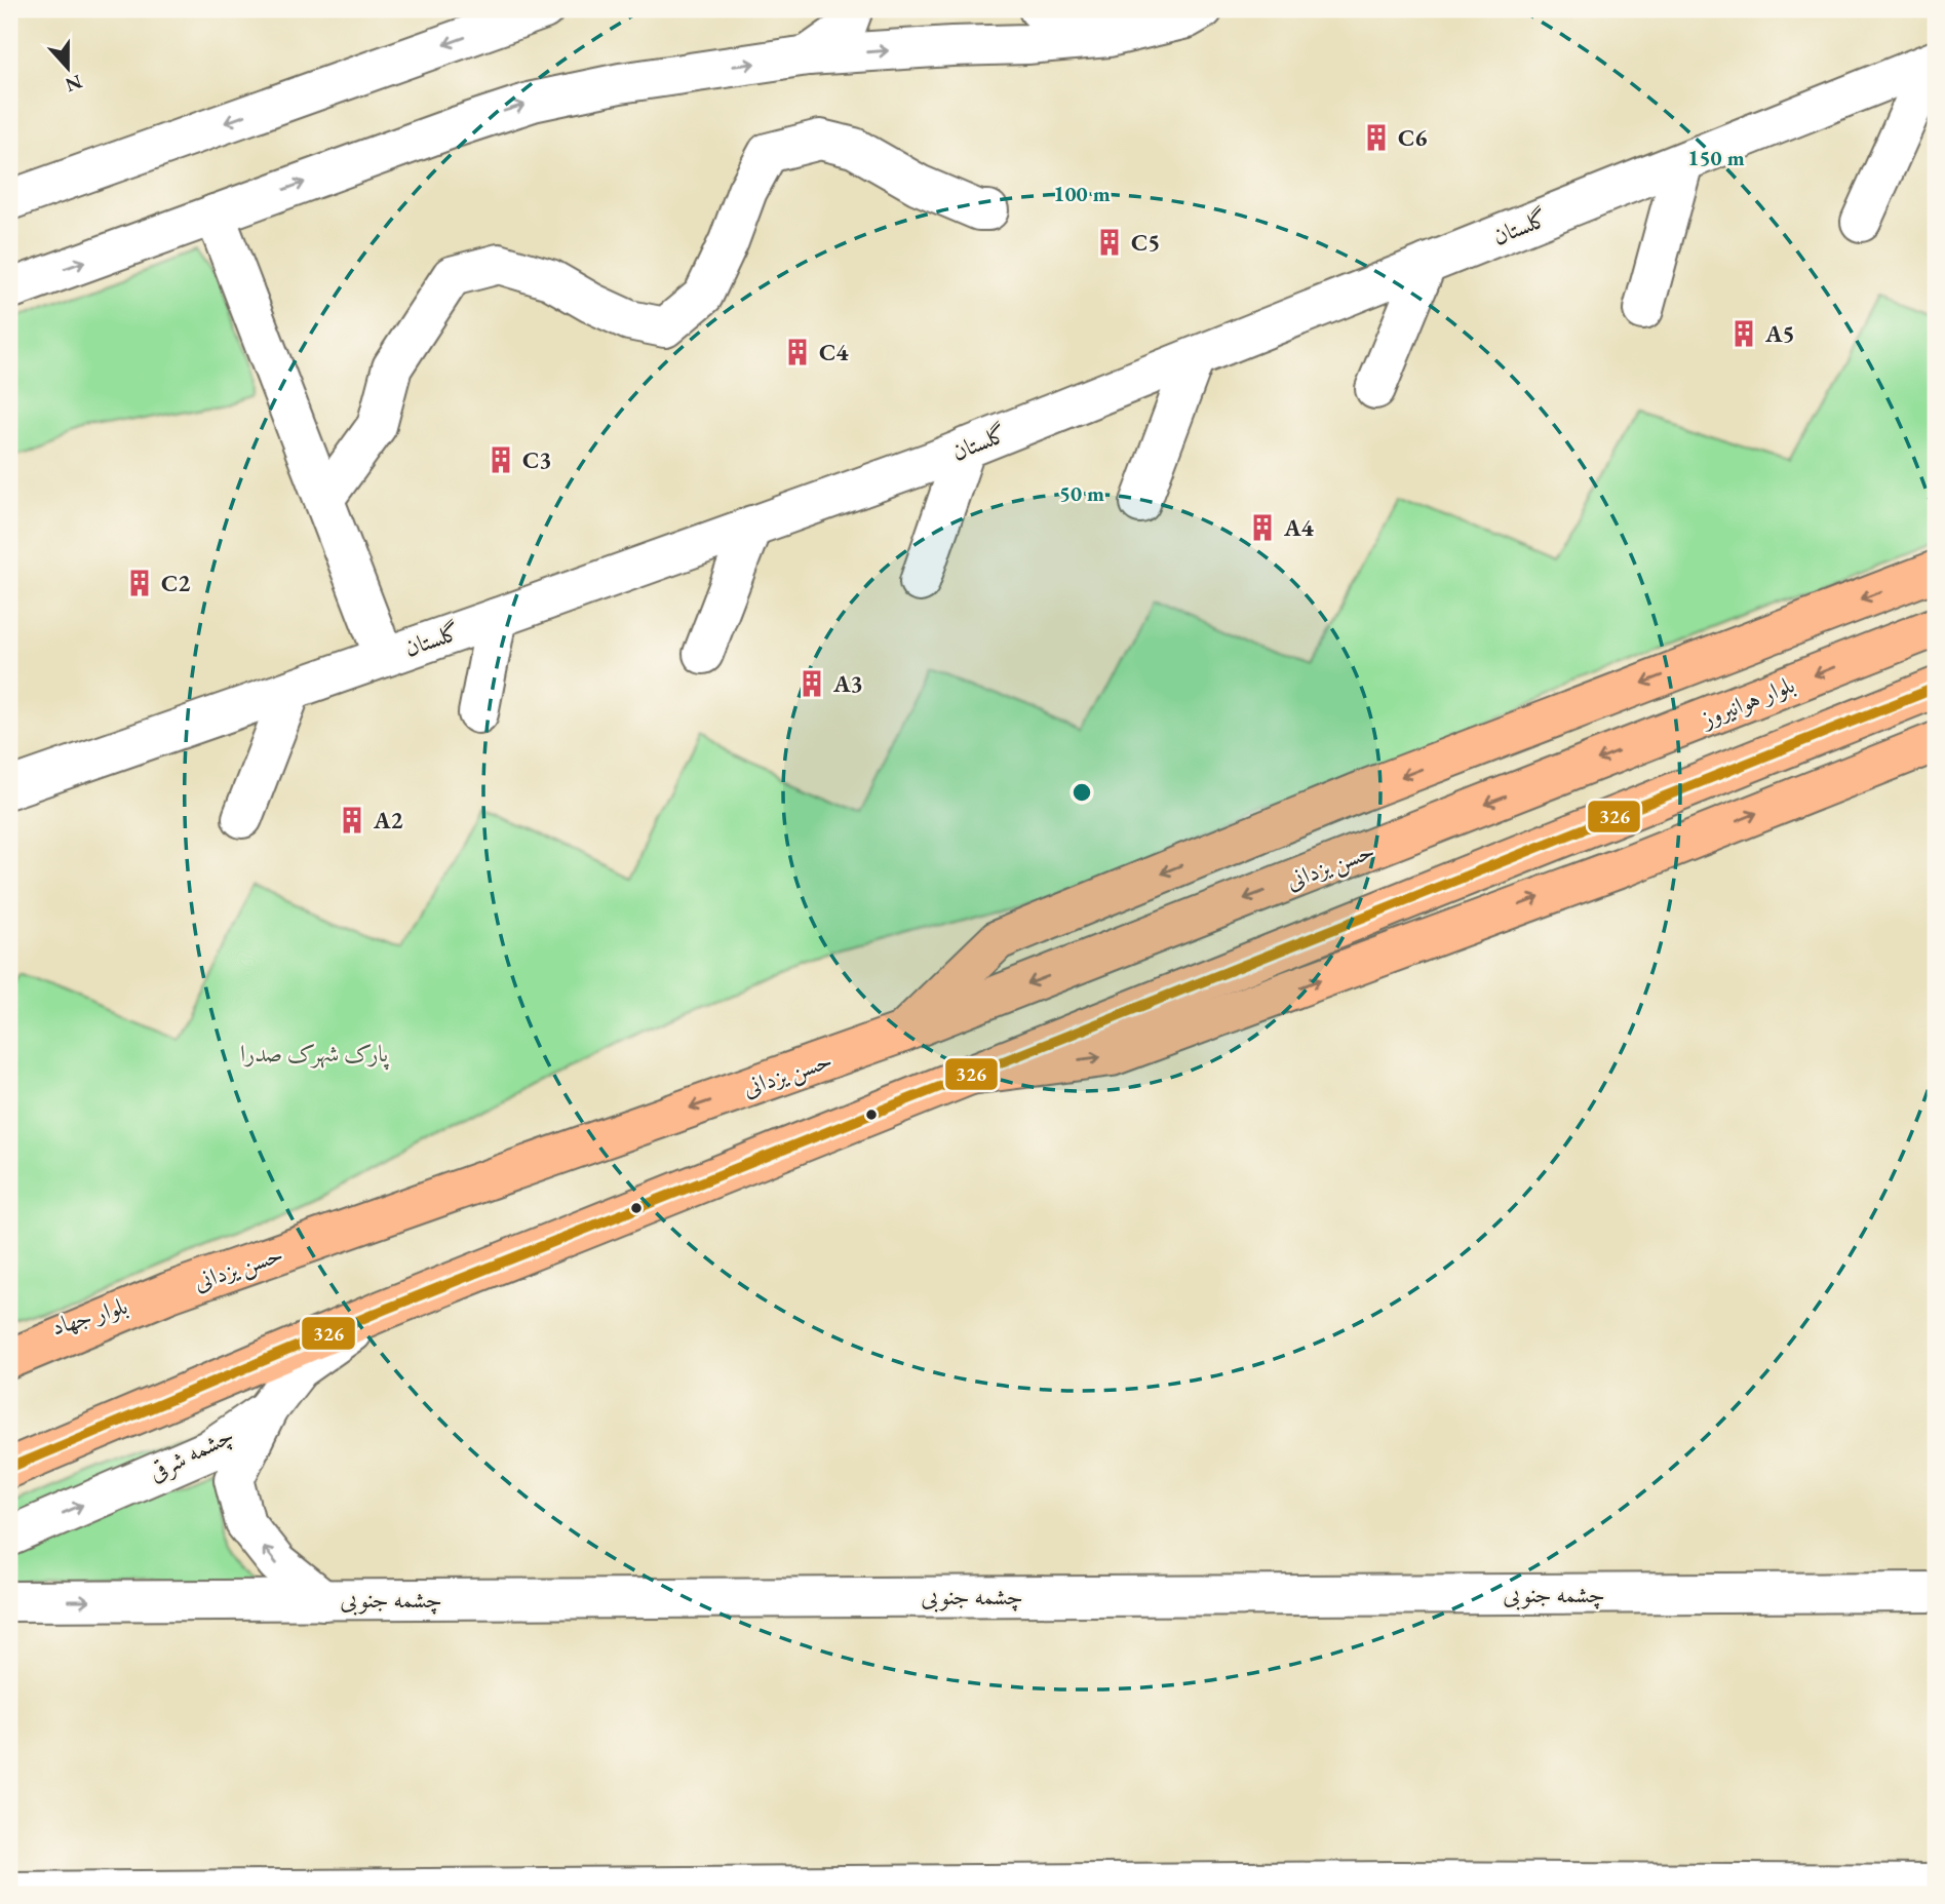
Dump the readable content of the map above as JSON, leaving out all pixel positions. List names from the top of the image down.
{
  "streets": {
    "main road": ["بلوار هوانیروز", "حسن یزدانی"],
    "street": [
      "گلستان",
      "بلوار جهاد",
      "چشمه شرقی",
      "چشمه جنوبی"
    ]
  },
  "crossings": [
    ["بلوار هوانیروز", "حسن یزدانی"],
    ["حسن یزدانی", "بلوار جهاد"]
  ],
  "one_way": ["چشمه شرقی"],
  "parks": ["پارک شهرک صدرا"],
  "places": {
    "building": [
      "C6",
      "C5",
      "A5",
      "C4",
      "C3",
      "A4",
      "C2",
      "A3",
      "A2"
    ]
  },
  "lines": ["transit line 326"],
  "north": "bottom",
  "rings": ["150 m", "100 m", "50 m"]
}
